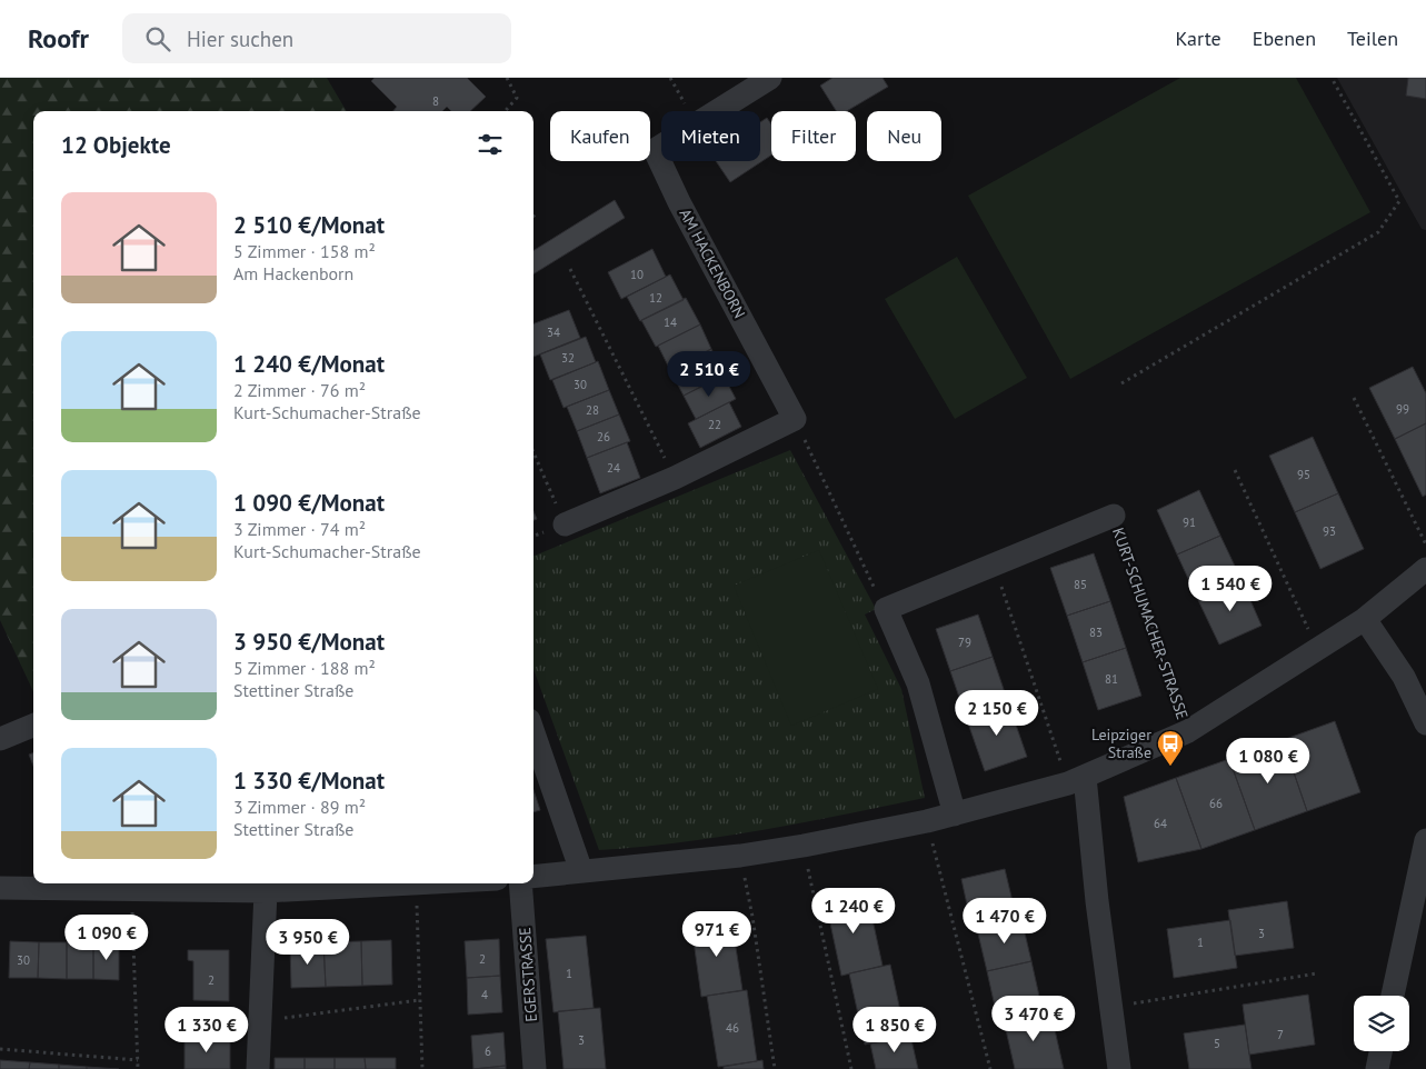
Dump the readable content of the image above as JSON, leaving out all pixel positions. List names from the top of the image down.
{
  "streets": {
    "street": ["AM HACKENBORN", "KURT-SCHUMACHER-STRASSE", "EGERSTRASSE"]
  },
  "places": {
    "bus stop": ["Leipziger Straße"]
  },
  "house_numbers": [
    "8",
    "10",
    "12",
    "14",
    "34",
    "32",
    "30",
    "99",
    "28",
    "22",
    "26",
    "24",
    "95",
    "91",
    "93",
    "85",
    "83",
    "79",
    "81",
    "66",
    "64",
    "3",
    "1",
    "2",
    "30",
    "1",
    "2",
    "4",
    "46",
    "7",
    "3",
    "5",
    "6"
  ],
  "page": {
    "header": "Roofr",
    "search": "Hier suchen",
    "nav": ["Karte", "Ebenen", "Teilen"],
    "chip": [
      "Kaufen",
      "Mieten",
      "Filter",
      "Neu"
    ],
    "heading": "12 Objekte",
    "list": [
      {
        "name": "2 510 €/Monat",
        "note": "5 Zimmer · 158 m² · Am Hackenborn"
      },
      {
        "name": "1 240 €/Monat",
        "note": "2 Zimmer · 76 m² · Kurt-Schumacher-Straße"
      },
      {
        "name": "1 090 €/Monat",
        "note": "3 Zimmer · 74 m² · Kurt-Schumacher-Straße"
      },
      {
        "name": "3 950 €/Monat",
        "note": "5 Zimmer · 188 m² · Stettiner Straße"
      },
      {
        "name": "1 330 €/Monat",
        "note": "3 Zimmer · 89 m² · Stettiner Straße"
      }
    ],
    "price": [
      "2 510 €",
      "1 540 €",
      "2 150 €",
      "1 080 €",
      "1 240 €",
      "1 470 €",
      "971 €",
      "1 090 €",
      "3 950 €",
      "3 470 €",
      "1 330 €",
      "1 850 €"
    ]
  }
}
